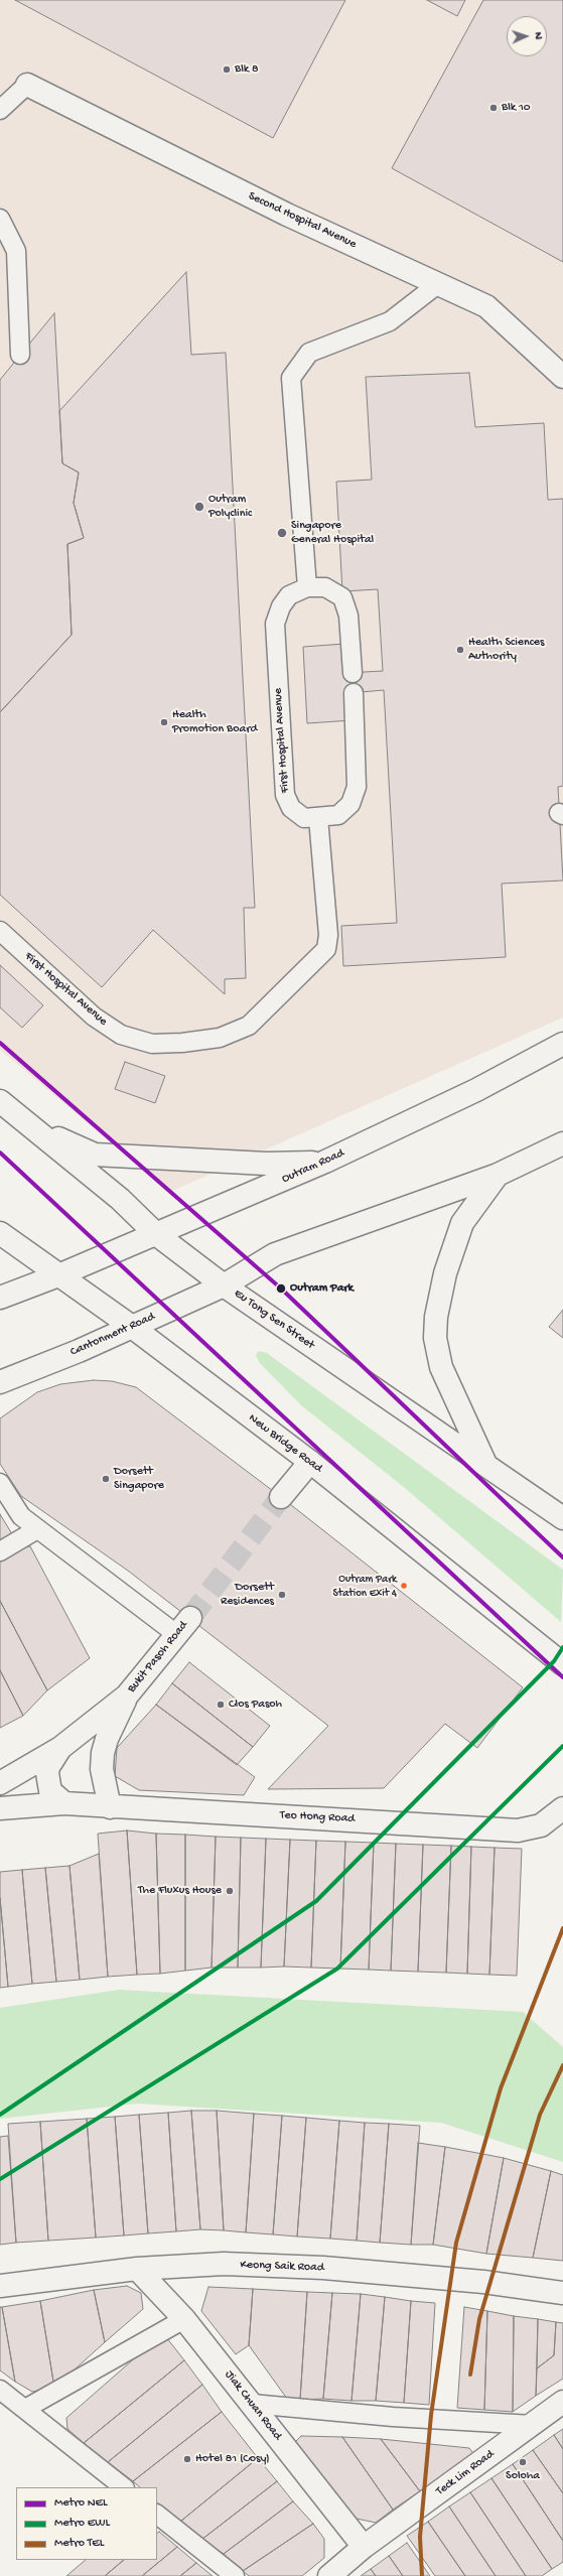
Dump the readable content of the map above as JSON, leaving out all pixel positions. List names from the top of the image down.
{
  "streets": {
    "main road": [
      "Second Hospital Avenue",
      "Outram Road",
      "Eu Tong Sen Street",
      "Cantonment Road",
      "New Bridge Road",
      "Bukit Pasoh Road",
      "Teo Hong Road",
      "Keong Saik Road",
      "Jiak Chuan Road",
      "Teck Lim Road"
    ],
    "lane": ["First Hospital Avenue"]
  },
  "crossings": [
    ["Outram Road", "Eu Tong Sen Street"],
    ["Outram Road", "New Bridge Road"],
    ["Eu Tong Sen Street", "Cantonment Road"],
    ["Cantonment Road", "New Bridge Road"],
    ["Bukit Pasoh Road", "Teo Hong Road"],
    ["Keong Saik Road", "Jiak Chuan Road"],
    ["Jiak Chuan Road", "Teck Lim Road"]
  ],
  "places": [
    "Blk 8",
    "Blk 10",
    "Outram Polyclinic",
    "Singapore General Hospital",
    "Health Sciences Authority",
    "Health Promotion Board",
    "Outram Park",
    "Dorsett Singapore",
    "Outram Park Station Exit 4",
    "Dorsett Residences",
    "Clos Pasoh",
    "The Fluxus House",
    "Hotel 81 (Cosy)",
    "Soloha"
  ],
  "lines": ["metro line NEL", "metro line EWL", "metro line TEL"],
  "legend": ["Metro NEL", "Metro EWL", "Metro TEL"],
  "north": "right"
}
